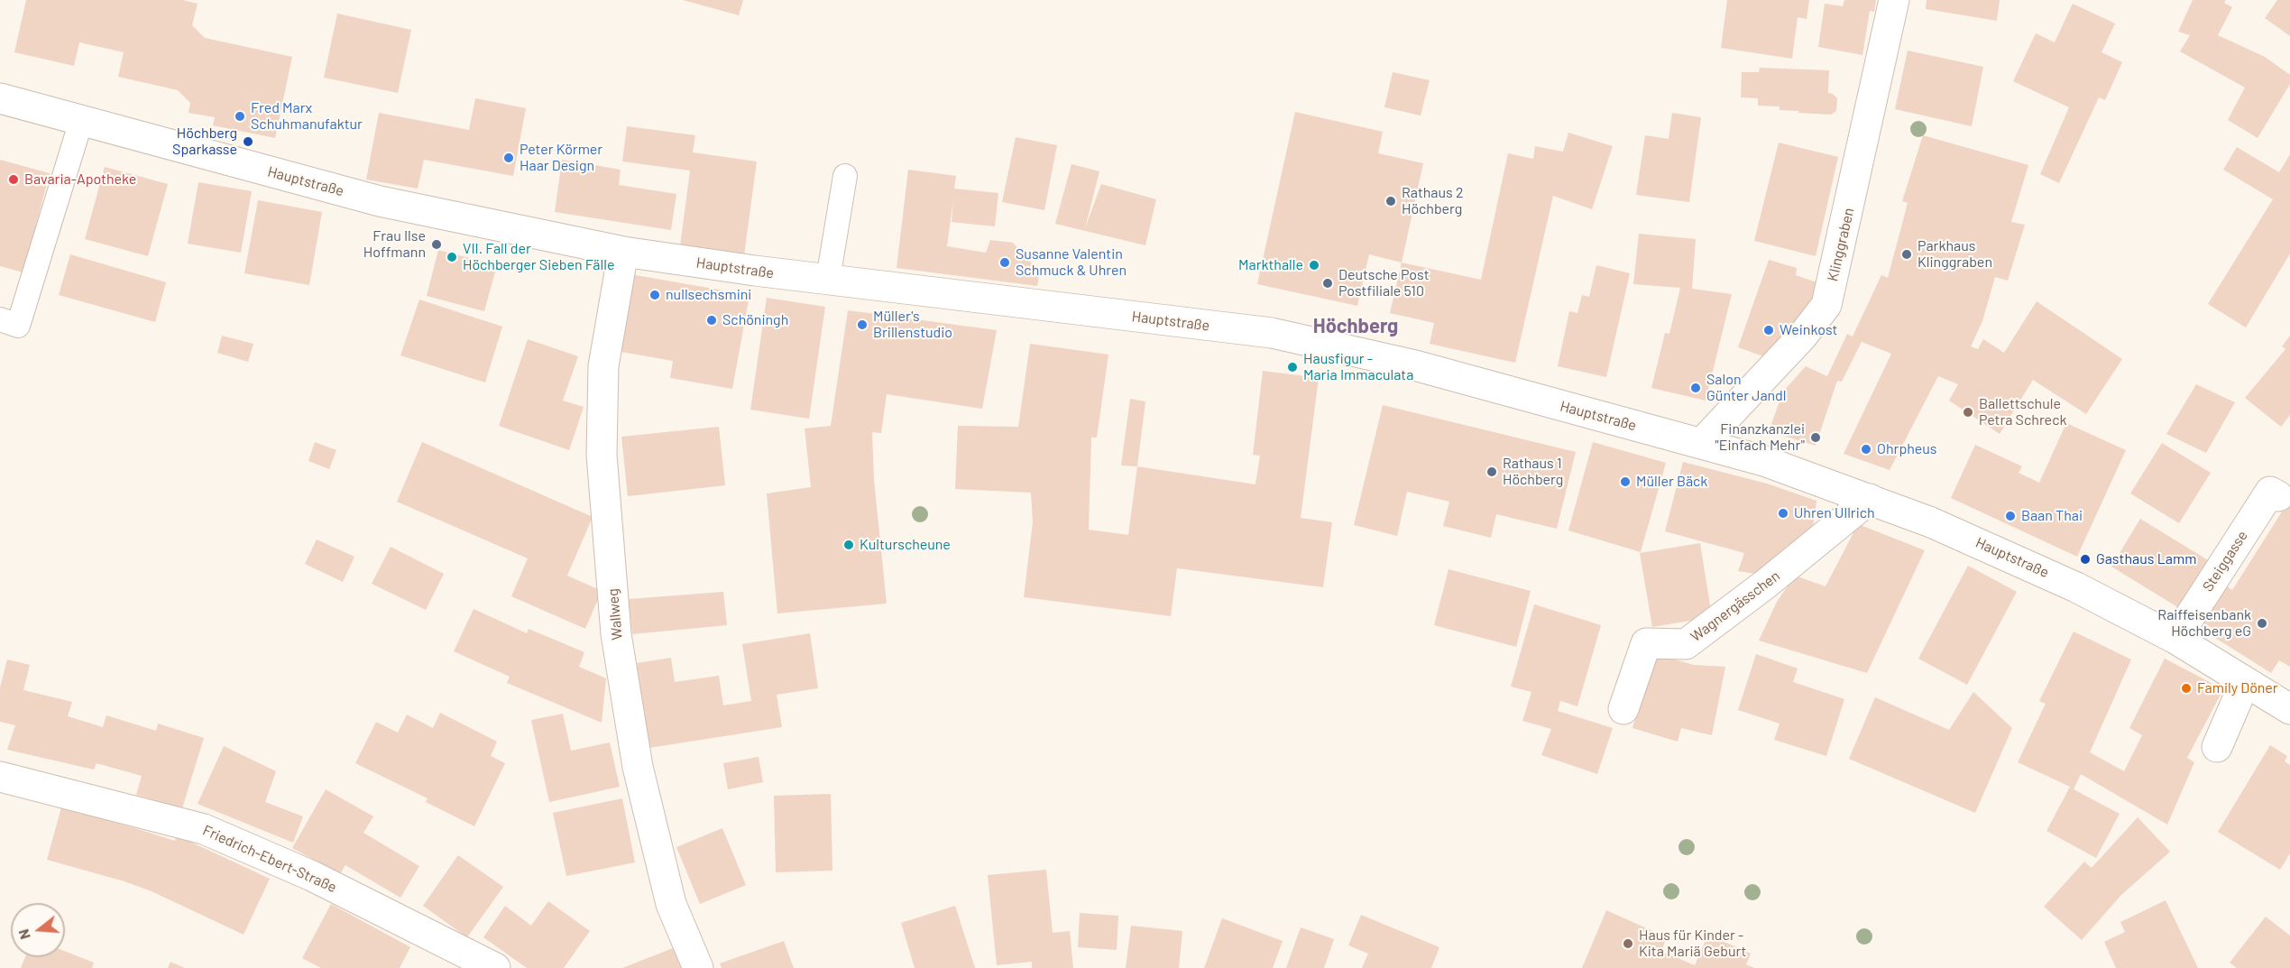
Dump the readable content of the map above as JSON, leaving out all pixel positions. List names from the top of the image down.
{
  "streets": {
    "street": [
      "Hauptstraße",
      "Klinggraben",
      "Steiggasse",
      "Wagnergässchen",
      "Wallweg",
      "Friedrich-Ebert-Straße"
    ]
  },
  "crossings": [
    ["Hauptstraße", "Klinggraben"],
    ["Hauptstraße", "Steiggasse"],
    ["Hauptstraße", "Wagnergässchen"],
    ["Hauptstraße", "Wallweg"]
  ],
  "districts": ["Höchberg"],
  "places": [
    "Fred Marx Schuhmanufaktur",
    "Höchberg Sparkasse",
    "Peter Körmer Haar Design",
    "Bavaria-Apotheke",
    "Rathaus 2 Höchberg",
    "Frau Ilse Hoffmann",
    "Parkhaus Klinggraben",
    "VII. Fall der Höchberger Sieben Fälle",
    "Susanne Valentin Schmuck & Uhren",
    "Markthalle",
    "Deutsche Post Postfiliale 510",
    "nullsechsmini",
    "Schöningh",
    "Müller's Brillenstudio",
    "Weinkost",
    "Hausfigur - Maria Immaculata",
    "Salon Günter Jandl",
    "Ballettschule Petra Schreck",
    "Finanzkanzlei \"Einfach Mehr\"",
    "Ohrpheus",
    "Rathaus 1 Höchberg",
    "Müller Bäck",
    "Uhren Ullrich",
    "Baan Thai",
    "Kulturscheune",
    "Gasthaus Lamm",
    "Raiffeisenbank Höchberg eG",
    "Family Döner",
    "Haus für Kinder - Kita Mariä Geburt"
  ],
  "north": "left"
}
